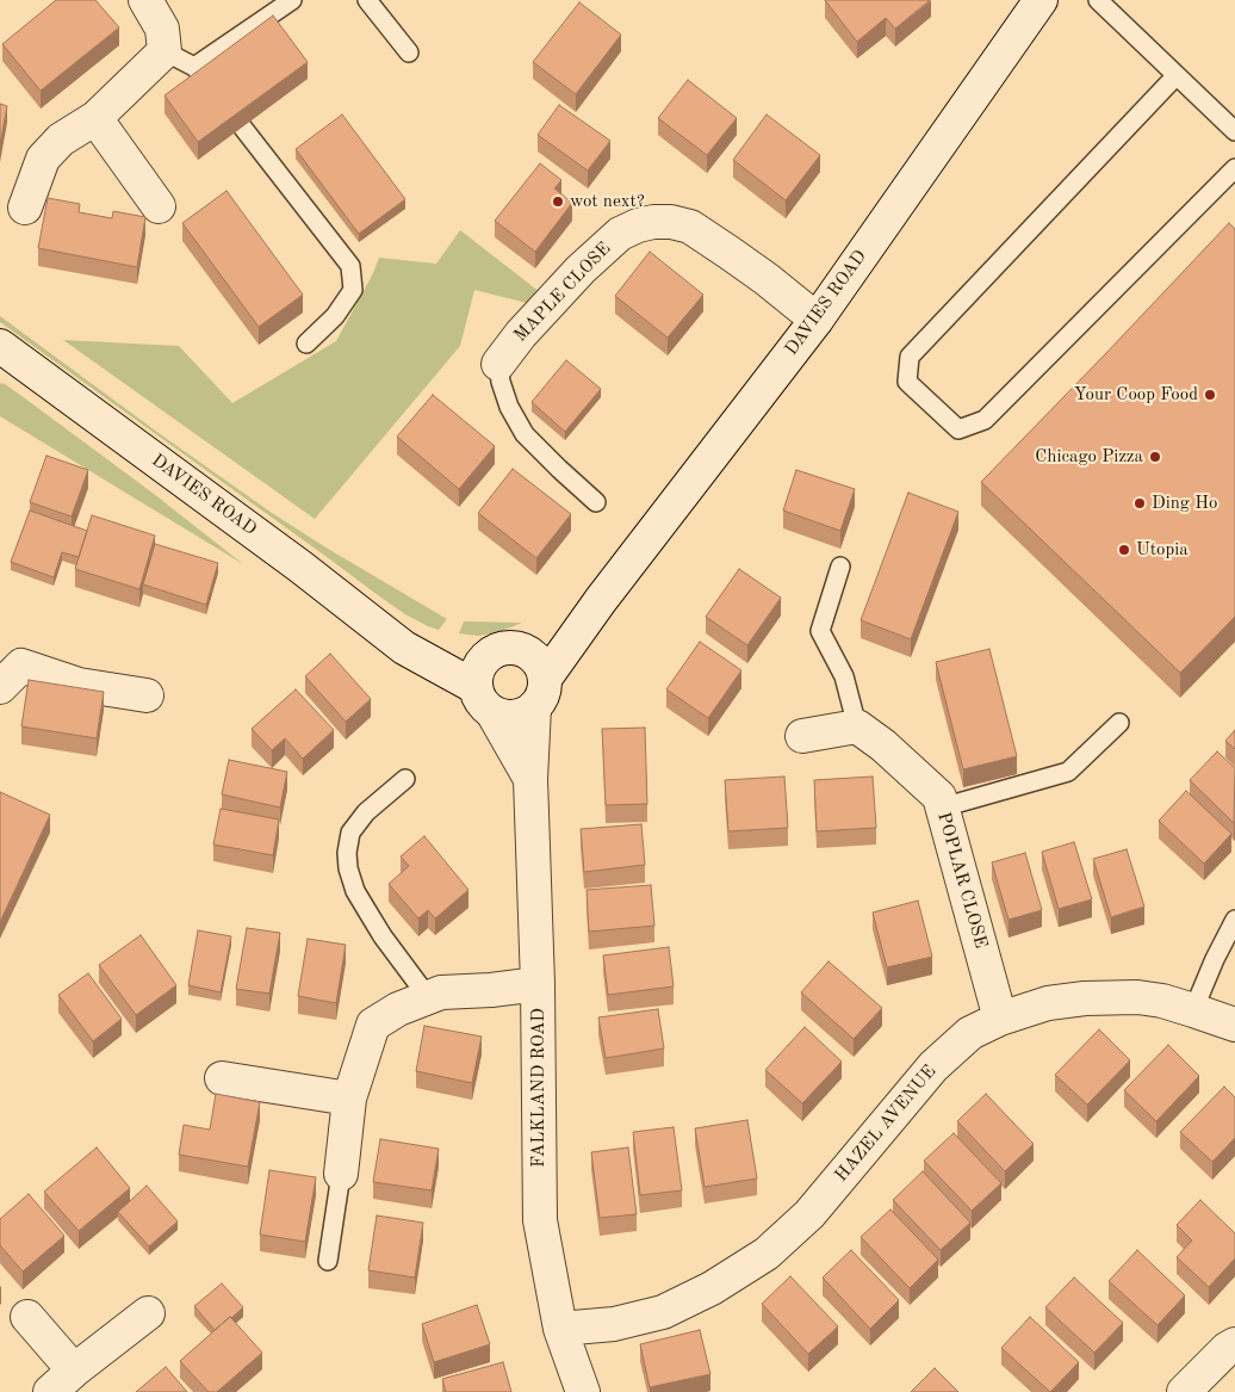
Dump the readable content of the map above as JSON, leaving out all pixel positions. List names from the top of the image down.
{
  "streets": {
    "street": [
      "MAPLE CLOSE",
      "DAVIES ROAD",
      "POPLAR CLOSE",
      "FALKLAND ROAD",
      "HAZEL AVENUE"
    ]
  },
  "crossings": [
    ["MAPLE CLOSE", "DAVIES ROAD"],
    ["DAVIES ROAD", "FALKLAND ROAD"],
    ["POPLAR CLOSE", "HAZEL AVENUE"],
    ["FALKLAND ROAD", "HAZEL AVENUE"]
  ],
  "places": [
    "wot next?",
    "Your Coop Food",
    "Chicago Pizza",
    "Ding Ho",
    "Utopia"
  ]
}
